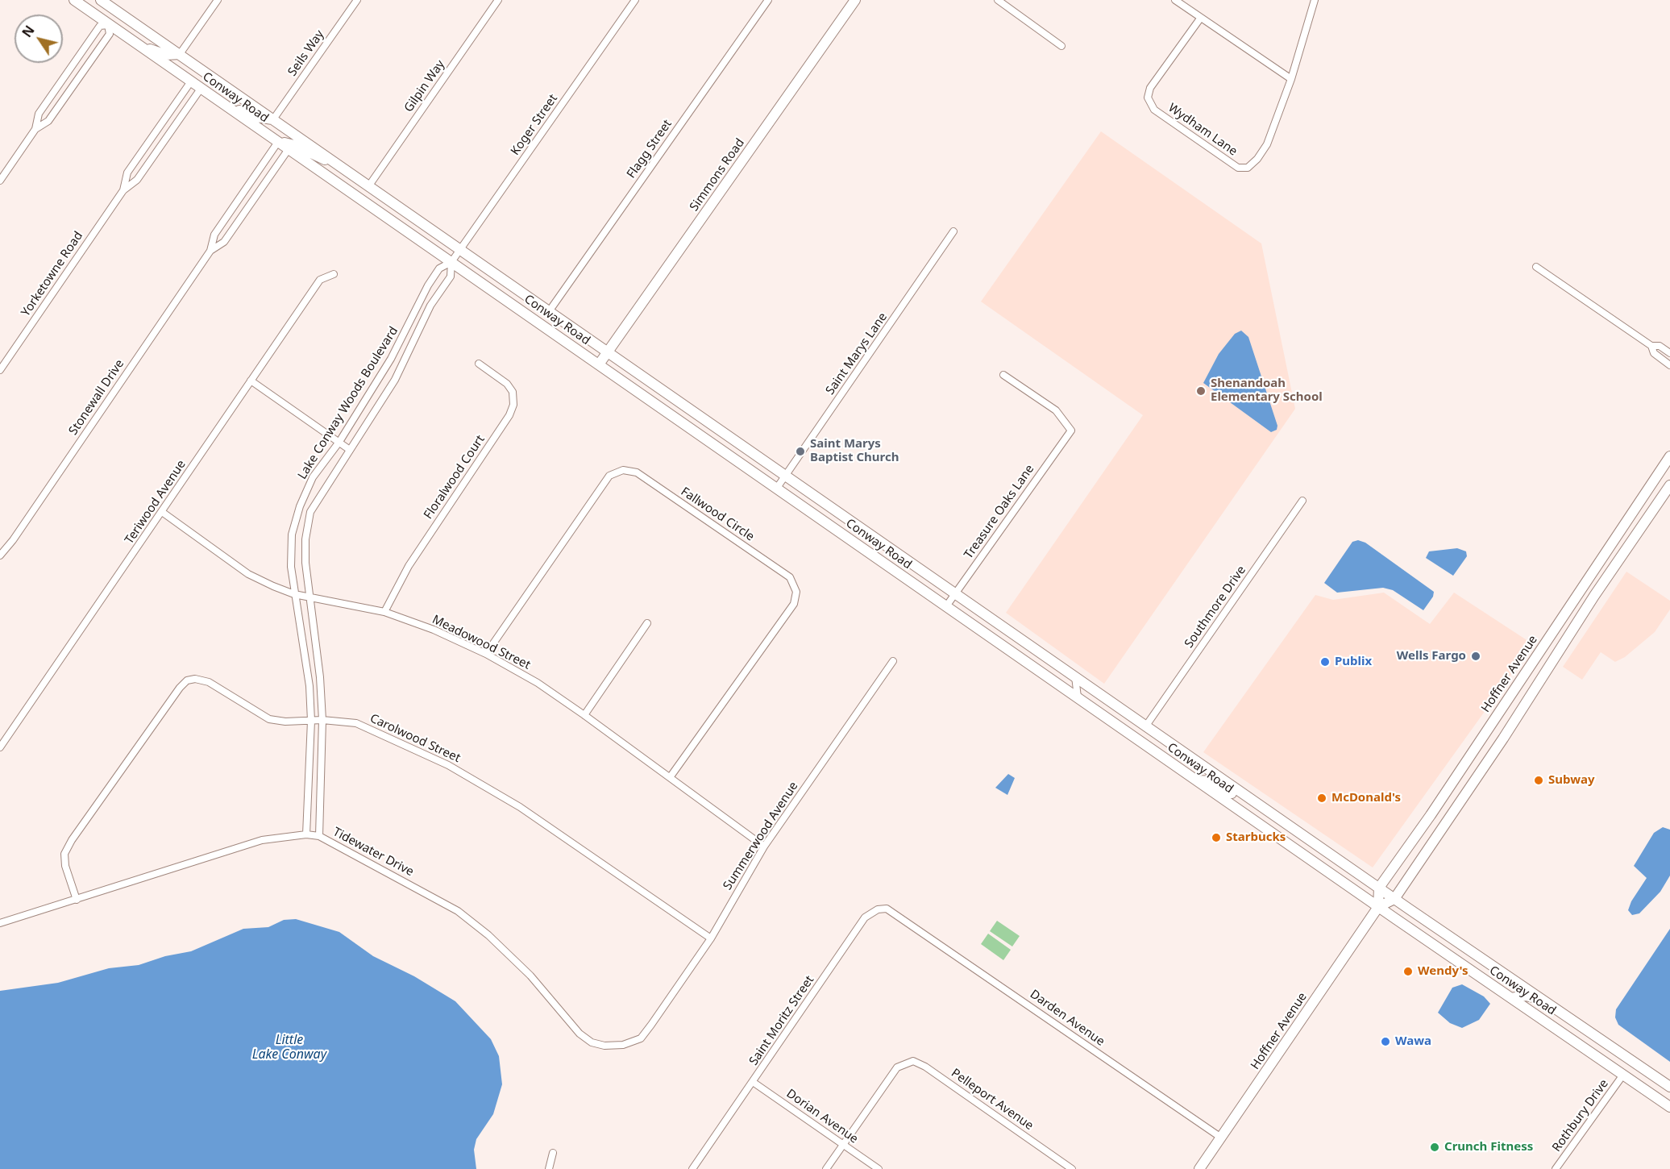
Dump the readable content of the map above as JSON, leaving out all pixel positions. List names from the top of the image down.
{
  "streets": {
    "main road": ["Conway Road", "Simmons Road", "Hoffner Avenue"],
    "street": [
      "Seils Way",
      "Gilpin Way",
      "Koger Street",
      "Wydham Lane",
      "Flagg Street",
      "Yorketowne Road",
      "Saint Marys Lane",
      "Stonewall Drive",
      "Lake Conway Woods Boulevard",
      "Floralwood Court",
      "Teriwood Avenue",
      "Treasure Oaks Lane",
      "Fallwood Circle",
      "Southmore Drive",
      "Meadowood Street",
      "Carolwood Street",
      "Summerwood Avenue",
      "Tidewater Drive",
      "Darden Avenue",
      "Saint Moritz Street",
      "Pelleport Avenue",
      "Rothbury Drive",
      "Dorian Avenue"
    ]
  },
  "crossings": [
    ["Seils Way", "Conway Road"],
    ["Gilpin Way", "Conway Road"],
    ["Conway Road", "Koger Street"],
    ["Conway Road", "Flagg Street"],
    ["Conway Road", "Simmons Road"],
    ["Conway Road", "Yorketowne Road"],
    ["Conway Road", "Saint Marys Lane"],
    ["Conway Road", "Stonewall Drive"],
    ["Conway Road", "Lake Conway Woods Boulevard"],
    ["Conway Road", "Treasure Oaks Lane"],
    ["Conway Road", "Southmore Drive"],
    ["Conway Road", "Hoffner Avenue"],
    ["Conway Road", "Rothbury Drive"],
    ["Koger Street", "Lake Conway Woods Boulevard"],
    ["Lake Conway Woods Boulevard", "Meadowood Street"],
    ["Lake Conway Woods Boulevard", "Carolwood Street"],
    ["Lake Conway Woods Boulevard", "Tidewater Drive"],
    ["Floralwood Court", "Meadowood Street"],
    ["Teriwood Avenue", "Meadowood Street"],
    ["Fallwood Circle", "Meadowood Street"],
    ["Meadowood Street", "Summerwood Avenue"],
    ["Hoffner Avenue", "Darden Avenue"],
    ["Carolwood Street", "Summerwood Avenue"],
    ["Carolwood Street", "Tidewater Drive"],
    ["Summerwood Avenue", "Tidewater Drive"],
    ["Darden Avenue", "Saint Moritz Street"],
    ["Saint Moritz Street", "Dorian Avenue"],
    ["Pelleport Avenue", "Dorian Avenue"]
  ],
  "water": ["Little Lake Conway"],
  "places": [
    "Shenandoah Elementary School",
    "Saint Marys Baptist Church",
    "Wells Fargo",
    "Publix",
    "Subway",
    "McDonald's",
    "Starbucks",
    "Wendy's",
    "Wawa",
    "Crunch Fitness"
  ],
  "north": "top left"
}
